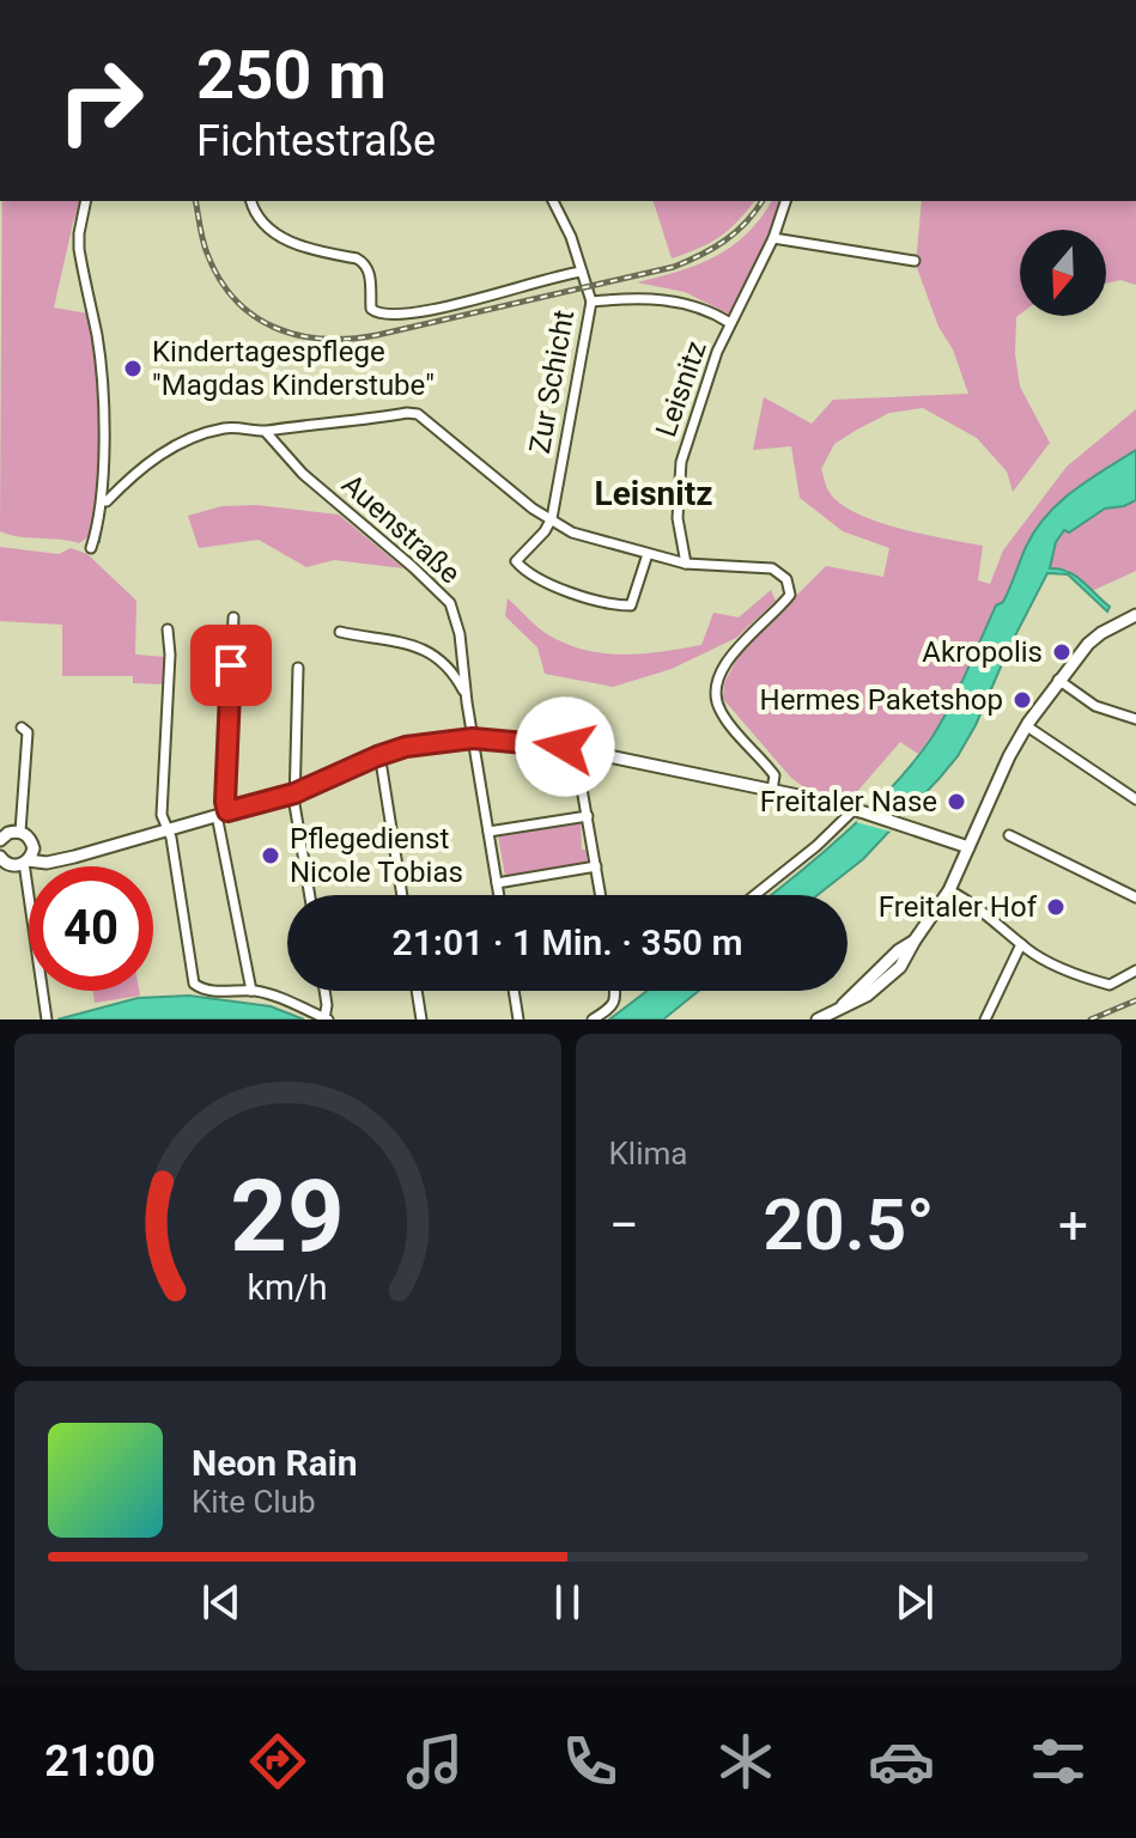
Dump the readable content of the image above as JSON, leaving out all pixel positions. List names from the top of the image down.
{
  "streets": {
    "street": ["Zur Schicht", "Leisnitz", "Auenstraße"]
  },
  "crossings": [
    ["Zur Schicht", "Leisnitz"]
  ],
  "districts": ["Leisnitz"],
  "places": [
    "Kindertagespflege \"Magdas Kinderstube\"",
    "Akropolis",
    "Hermes Paketshop",
    "Freitaler Nase",
    "Pflegedienst Nicole Tobias",
    "Freitaler Hof"
  ],
  "north": "bottom",
  "page": {
    "turn": ["250 m", "Fichtestraße"],
    "limit": "40",
    "trip": "21:01 · 1 Min. · 350 m",
    "tile": "Klima",
    "heat": ["−", "20.5°", "+"],
    "song": ["Neon Rain", "Kite Club"],
    "tabs": "21:00",
    "gauge": ["29", "km/h"]
  }
}
